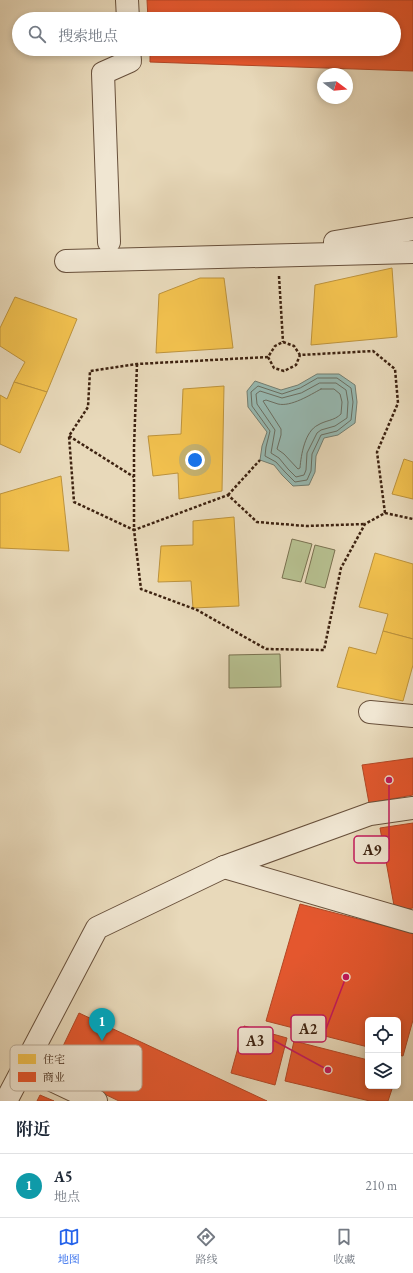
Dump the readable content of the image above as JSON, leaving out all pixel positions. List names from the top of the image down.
{
  "places": ["A9", "A2", "A3"],
  "legend": ["住宅", "商业"],
  "north": "right",
  "page": {
    "search": "搜索地点",
    "pins": "1",
    "heading": "附近",
    "list": [
      {
        "mark": "1",
        "name": "A5",
        "note": "地点",
        "value": "210 m"
      }
    ],
    "nav": ["地图", "路线", "收藏"]
  }
}
